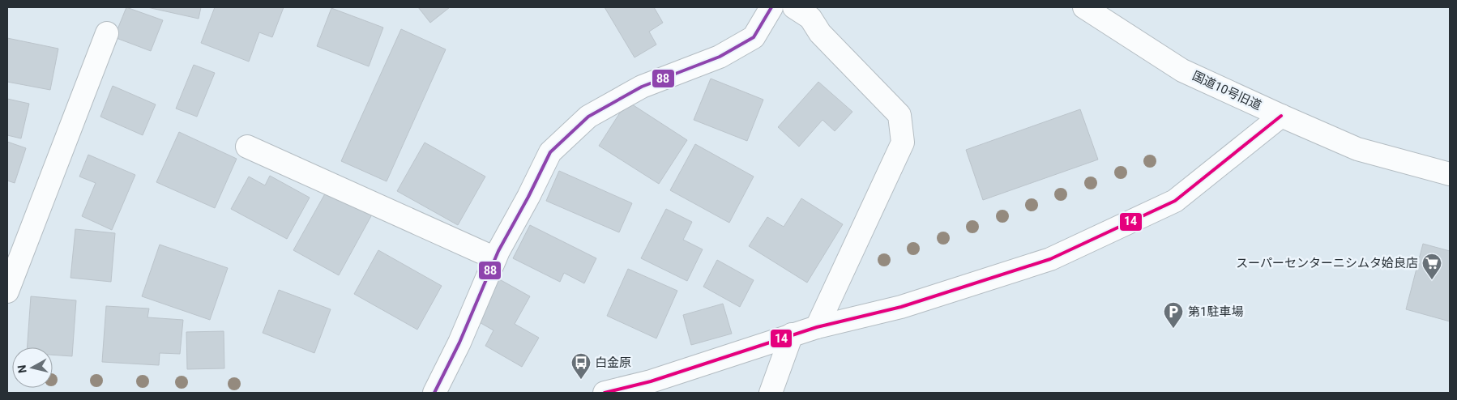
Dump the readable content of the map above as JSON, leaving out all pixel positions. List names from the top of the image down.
{
  "streets": {
    "street": ["国道10号旧道"]
  },
  "places": {
    "supermarket": ["スーパーセンターニシムタ姶良店"],
    "parking": ["第1駐車場"],
    "bus stop": ["白金原"]
  },
  "lines": ["transit line 88", "transit line 14"],
  "north": "left"
}
